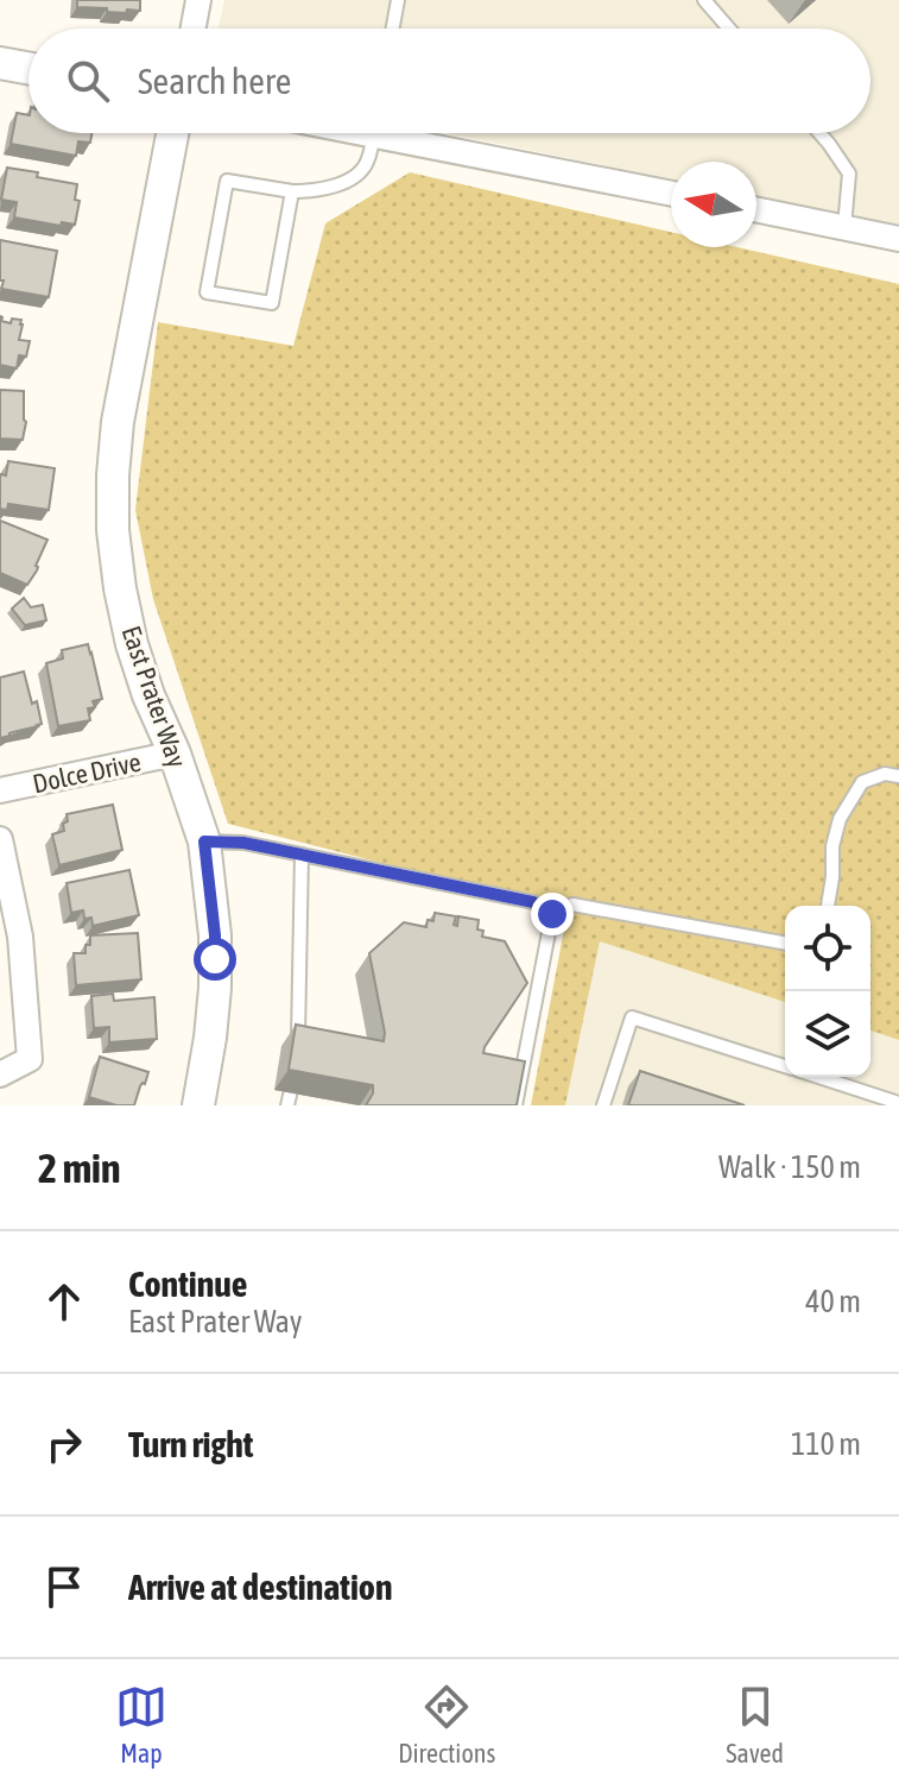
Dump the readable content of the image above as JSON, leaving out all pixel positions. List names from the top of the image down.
{
  "streets": {
    "street": ["East Prater Way", "Dolce Drive"]
  },
  "crossings": [
    ["East Prater Way", "Dolce Drive"]
  ],
  "north": "left",
  "page": {
    "search": "Search here",
    "heading": ["2 min", "Walk · 150 m"],
    "list": [
      ["Continue", "East Prater Way", "40 m"],
      ["Turn right", "110 m"],
      "Arrive at destination"
    ],
    "nav": ["Map", "Directions", "Saved"]
  }
}
